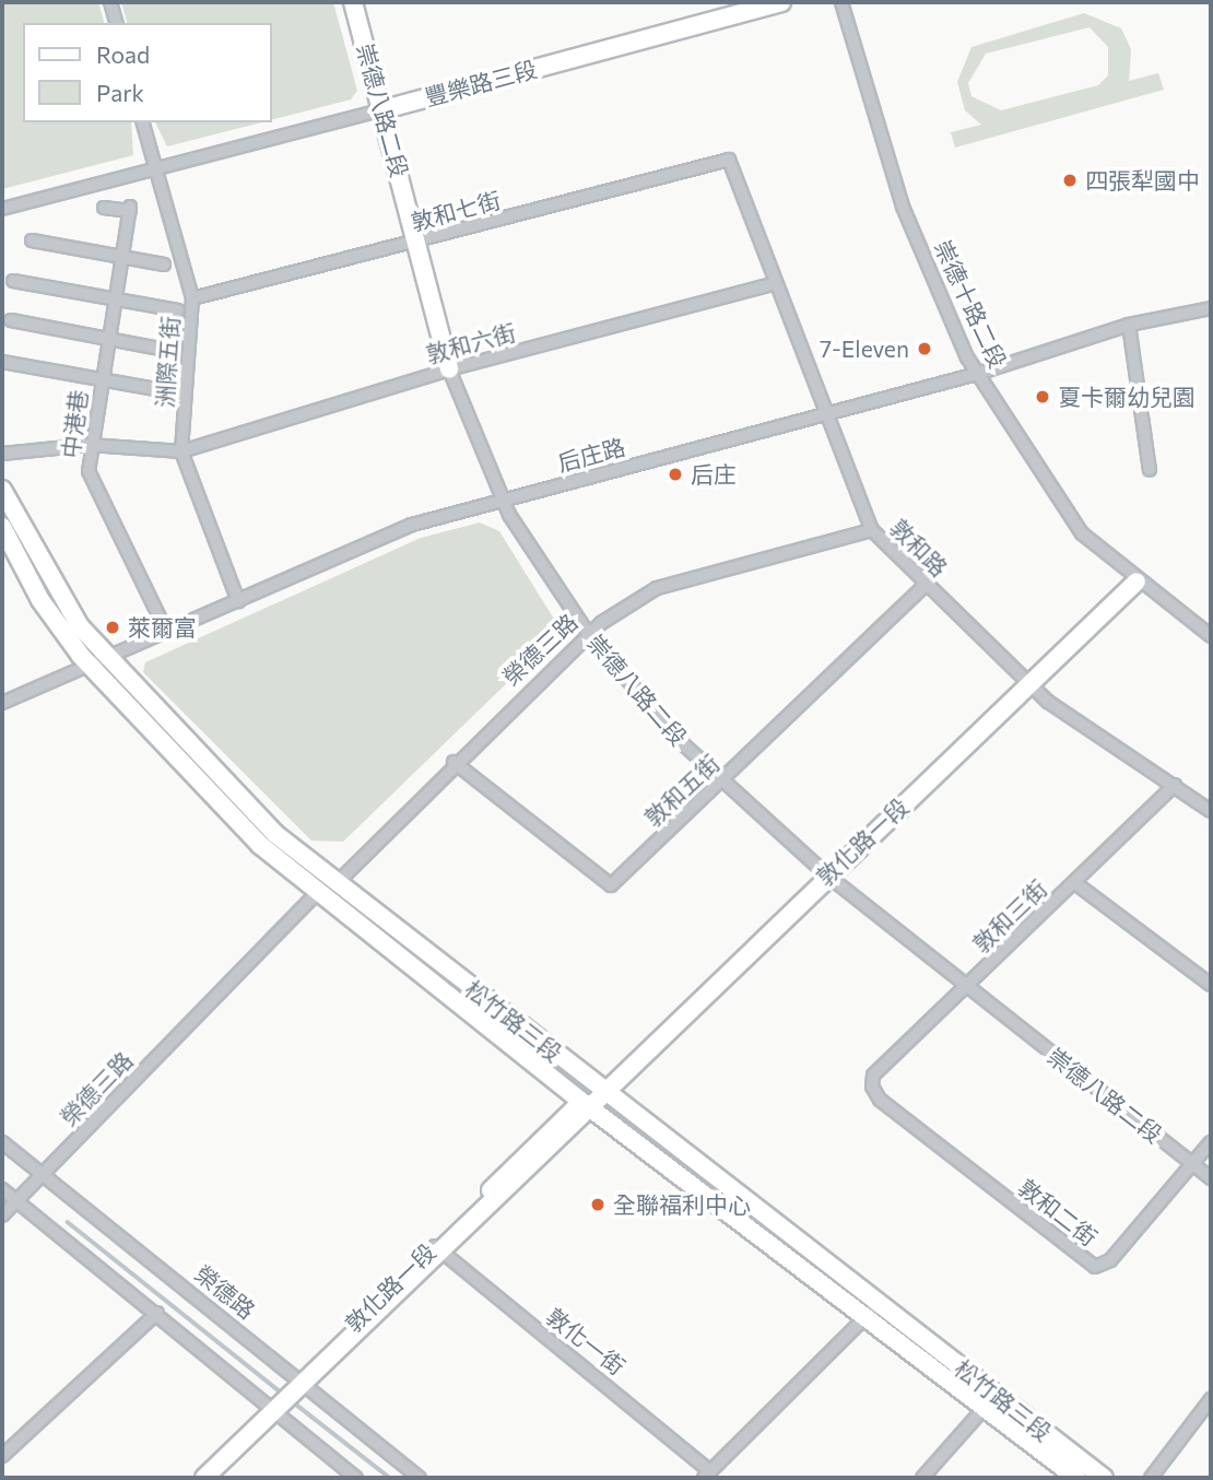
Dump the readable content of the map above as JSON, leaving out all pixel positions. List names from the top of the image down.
{
  "streets": {
    "street": [
      "豐樂路三段",
      "崇德八路二段",
      "敦和七街",
      "崇德十路二段",
      "敦和六街",
      "洲際五街",
      "中港巷",
      "后庄路",
      "敦和路",
      "榮德三路",
      "敦和五街",
      "敦化路一段",
      "敦和三街",
      "松竹路三段",
      "敦和二街",
      "榮德路",
      "敦化一街"
    ]
  },
  "crossings": [
    ["豐樂路三段", "崇德八路二段"],
    ["豐樂路三段", "洲際五街"],
    ["崇德八路二段", "敦和七街"],
    ["崇德八路二段", "敦和六街"],
    ["崇德八路二段", "后庄路"],
    ["崇德八路二段", "榮德三路"],
    ["崇德八路二段", "敦和五街"],
    ["崇德八路二段", "敦化路一段"],
    ["崇德八路二段", "敦和三街"],
    ["崇德八路二段", "敦和二街"],
    ["敦和七街", "洲際五街"],
    ["敦和七街", "敦和路"],
    ["崇德十路二段", "后庄路"],
    ["崇德十路二段", "敦化路一段"],
    ["敦和六街", "洲際五街"],
    ["敦和六街", "敦和路"],
    ["洲際五街", "后庄路"],
    ["中港巷", "后庄路"],
    ["后庄路", "敦和路"],
    ["后庄路", "松竹路三段"],
    ["敦和路", "榮德三路"],
    ["敦和路", "敦和五街"],
    ["敦和路", "敦化路一段"],
    ["敦和路", "敦和三街"],
    ["榮德三路", "敦和五街"],
    ["榮德三路", "松竹路三段"],
    ["榮德三路", "榮德路"],
    ["敦化路一段", "松竹路三段"],
    ["敦化路一段", "榮德路"],
    ["敦化路一段", "敦化一街"],
    ["敦和三街", "敦和二街"]
  ],
  "places": [
    "四張犁國中",
    "7-Eleven",
    "夏卡爾幼兒園",
    "后庄",
    "萊爾富",
    "全聯福利中心"
  ],
  "legend": ["Road", "Park"]
}
